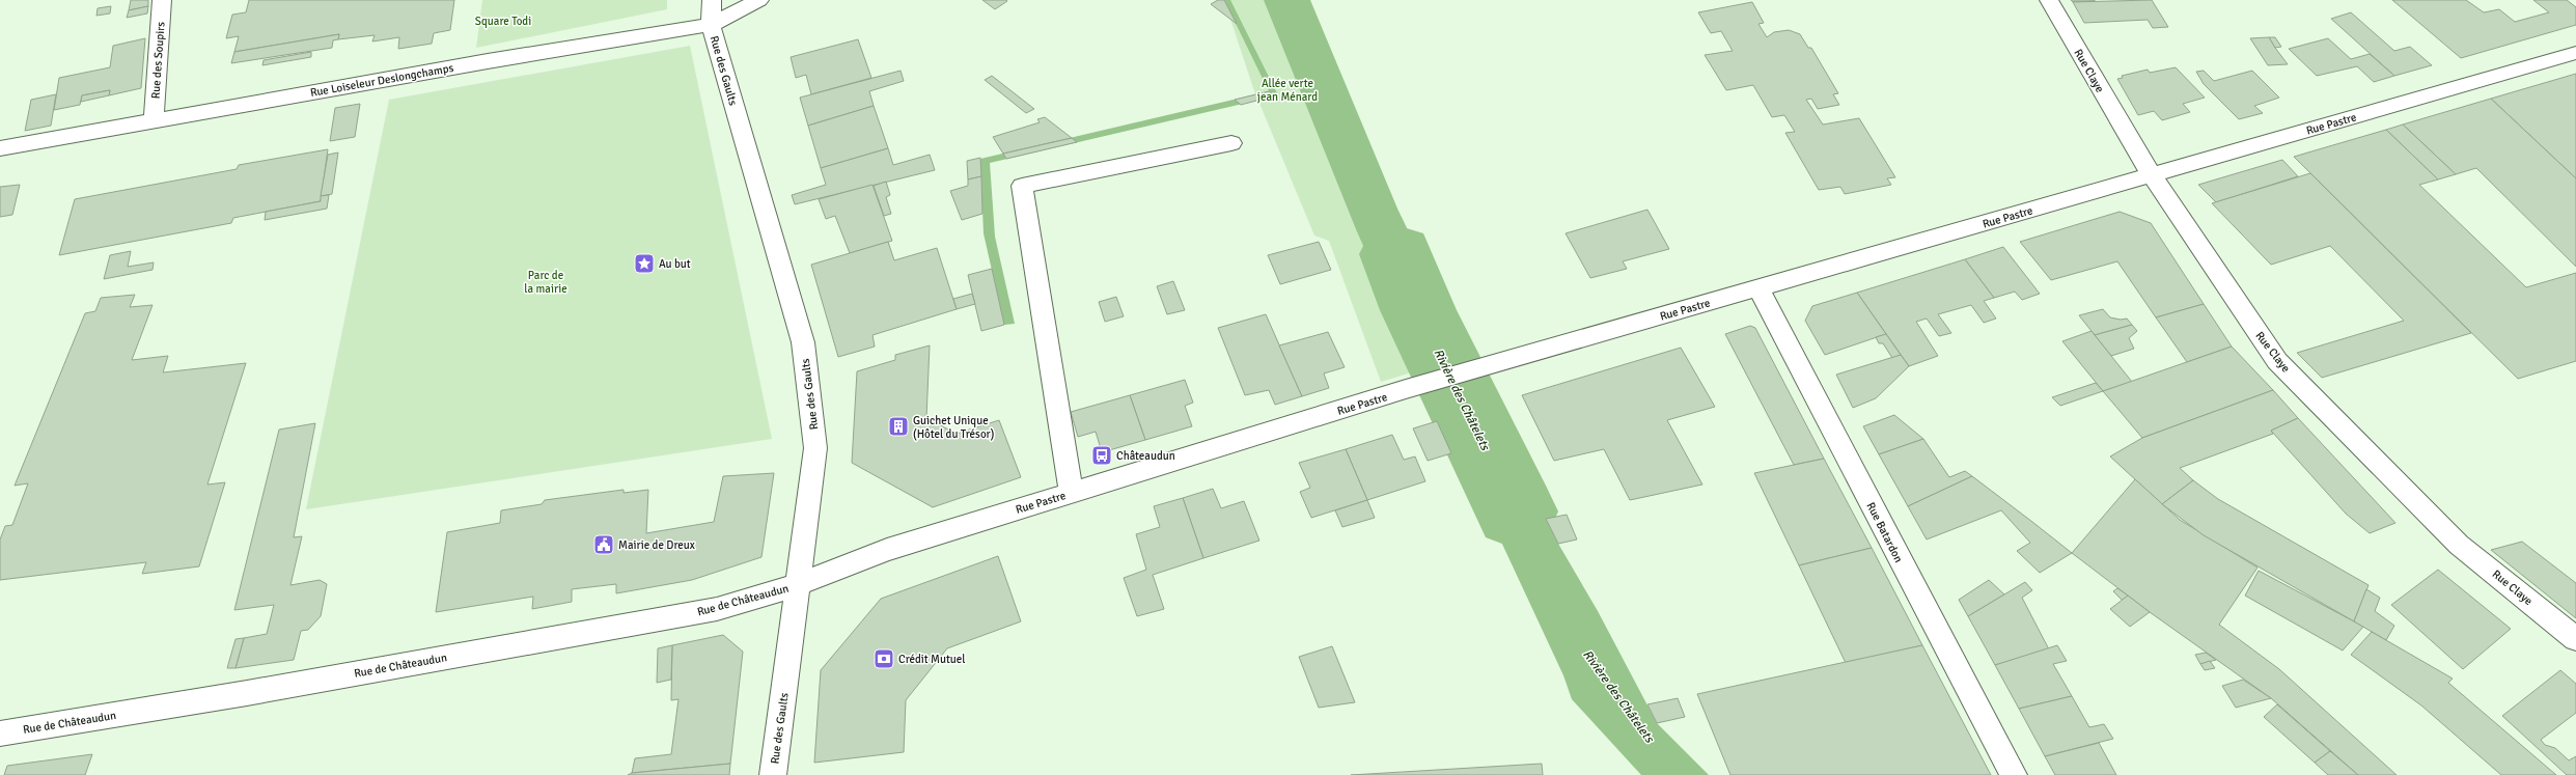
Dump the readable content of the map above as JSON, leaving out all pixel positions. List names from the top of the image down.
{
  "streets": {
    "street": [
      "Rue des Soupirs",
      "Rue des Gaults",
      "Rue Claye",
      "Rue Loiseleur Deslongchamps",
      "Rue Pastre",
      "Rue Batardon",
      "Rue de Châteaudun"
    ]
  },
  "crossings": [
    ["Rue des Soupirs", "Rue Loiseleur Deslongchamps"],
    ["Rue des Gaults", "Rue Loiseleur Deslongchamps"],
    ["Rue des Gaults", "Rue Pastre"],
    ["Rue des Gaults", "Rue de Châteaudun"],
    ["Rue Claye", "Rue Pastre"],
    ["Rue Pastre", "Rue Batardon"],
    ["Rue Pastre", "Rue de Châteaudun"]
  ],
  "water": ["Rivière des Châtelets"],
  "parks": ["Square Todi", "Allée verte jean Ménard", "Parc de la mairie"],
  "places": {
    "place": ["Au but"],
    "building": ["Guichet Unique (Hôtel du Trésor)"],
    "bus stop": ["Châteaudun"],
    "public building": ["Mairie de Dreux"],
    "bank": ["Crédit Mutuel"]
  }
}
